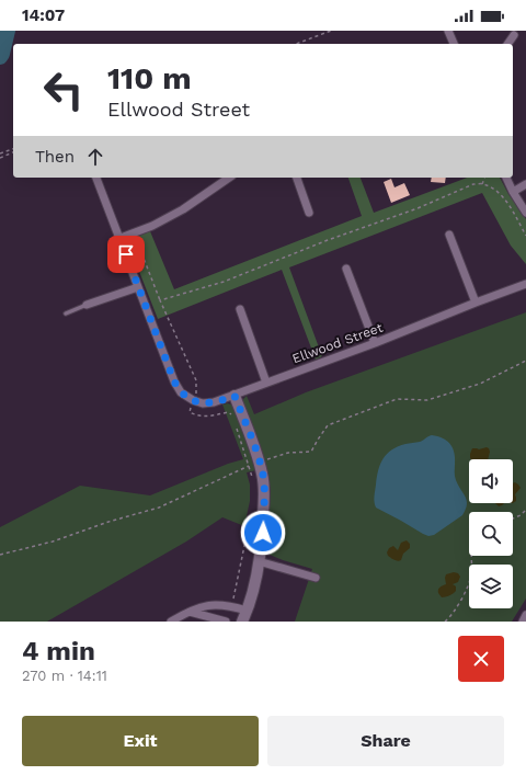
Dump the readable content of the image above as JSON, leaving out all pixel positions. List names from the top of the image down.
{
  "streets": {
    "street": ["Ellwood Street"]
  },
  "page": {
    "status": "14:07",
    "turn": ["110 m", "Ellwood Street"],
    "then": "Then",
    "heading": ["4 min", "270 m · 14:11"],
    "buttons": ["Exit", "Share"]
  }
}
